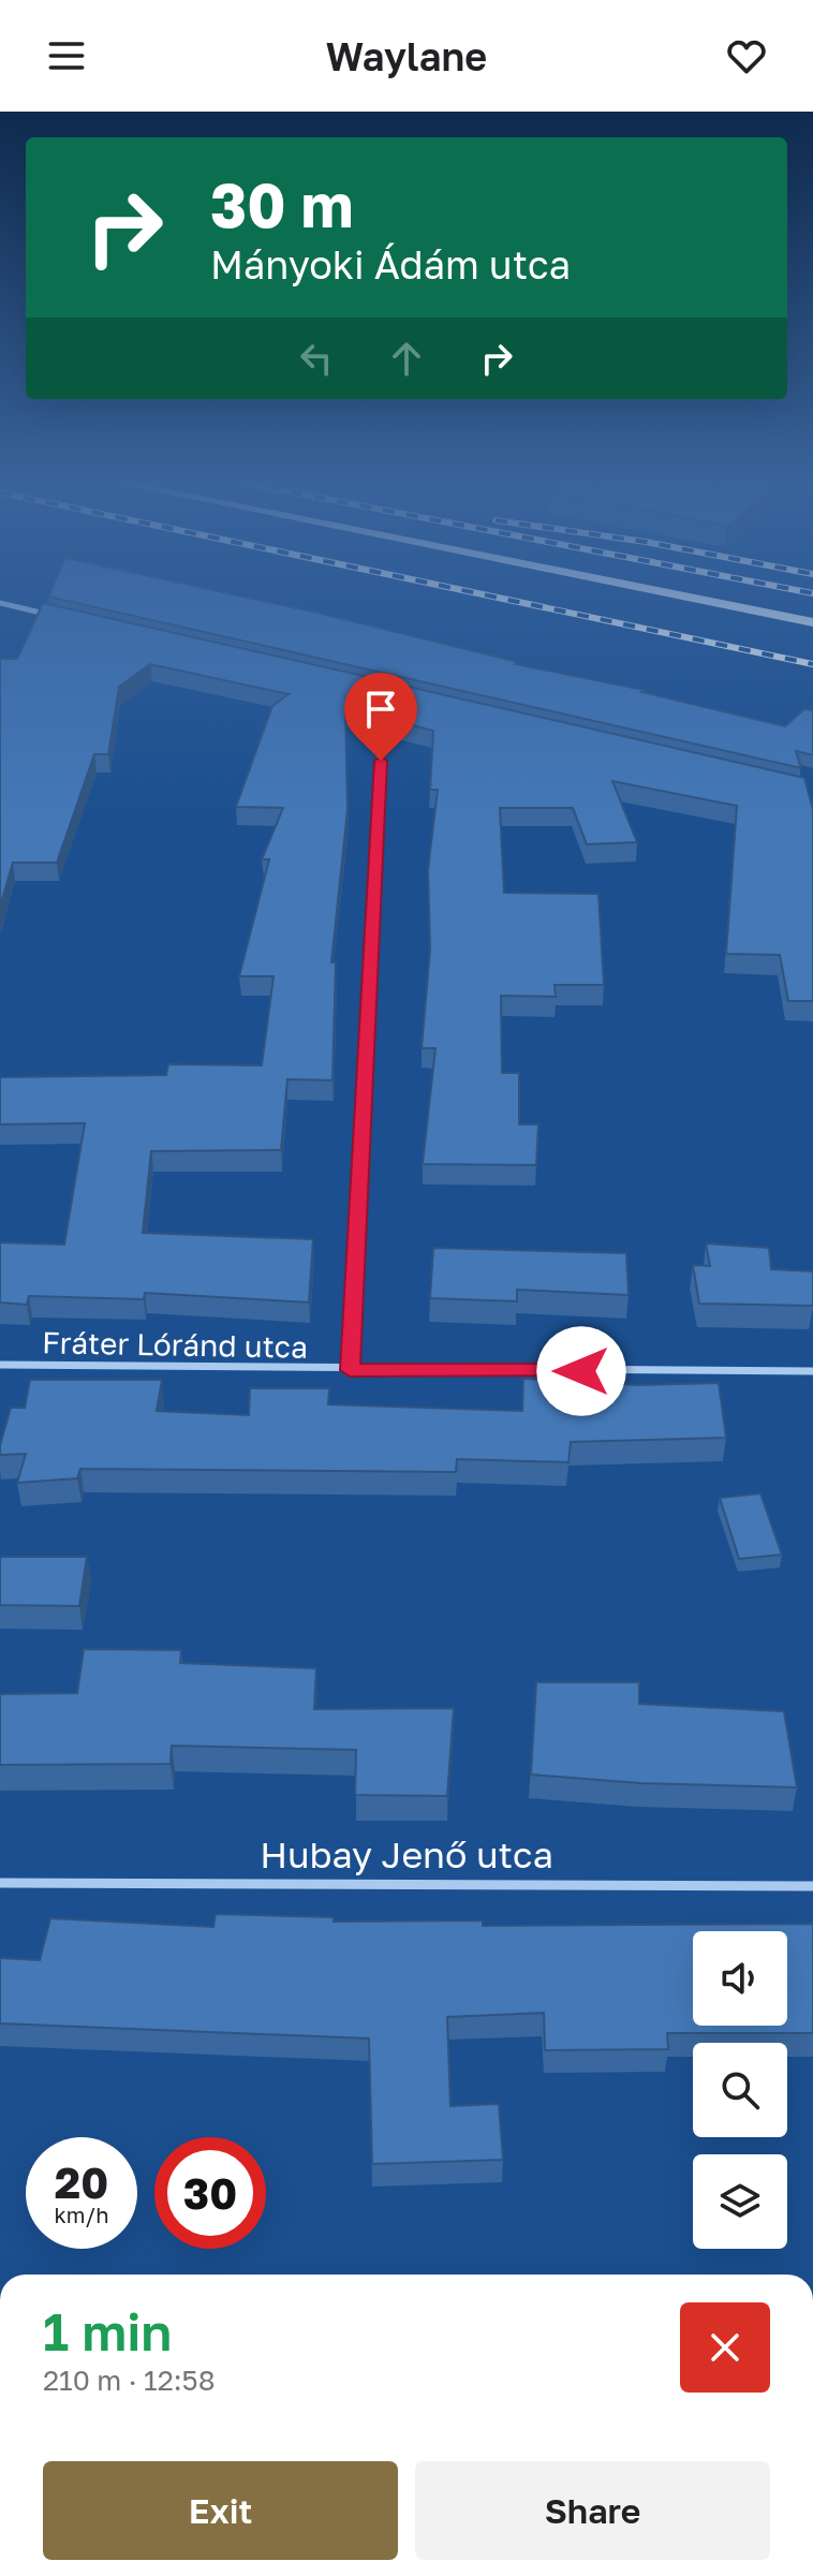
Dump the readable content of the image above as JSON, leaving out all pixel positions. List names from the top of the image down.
{
  "streets": {
    "street": ["Fráter Lóránd utca", "Hubay Jenő utca"]
  },
  "page": {
    "header": "Waylane",
    "turn": ["30 m", "Mányoki Ádám utca"],
    "speed": "20 km/h",
    "limit": "30",
    "heading": ["1 min", "210 m · 12:58"],
    "buttons": ["Exit", "Share"]
  }
}
